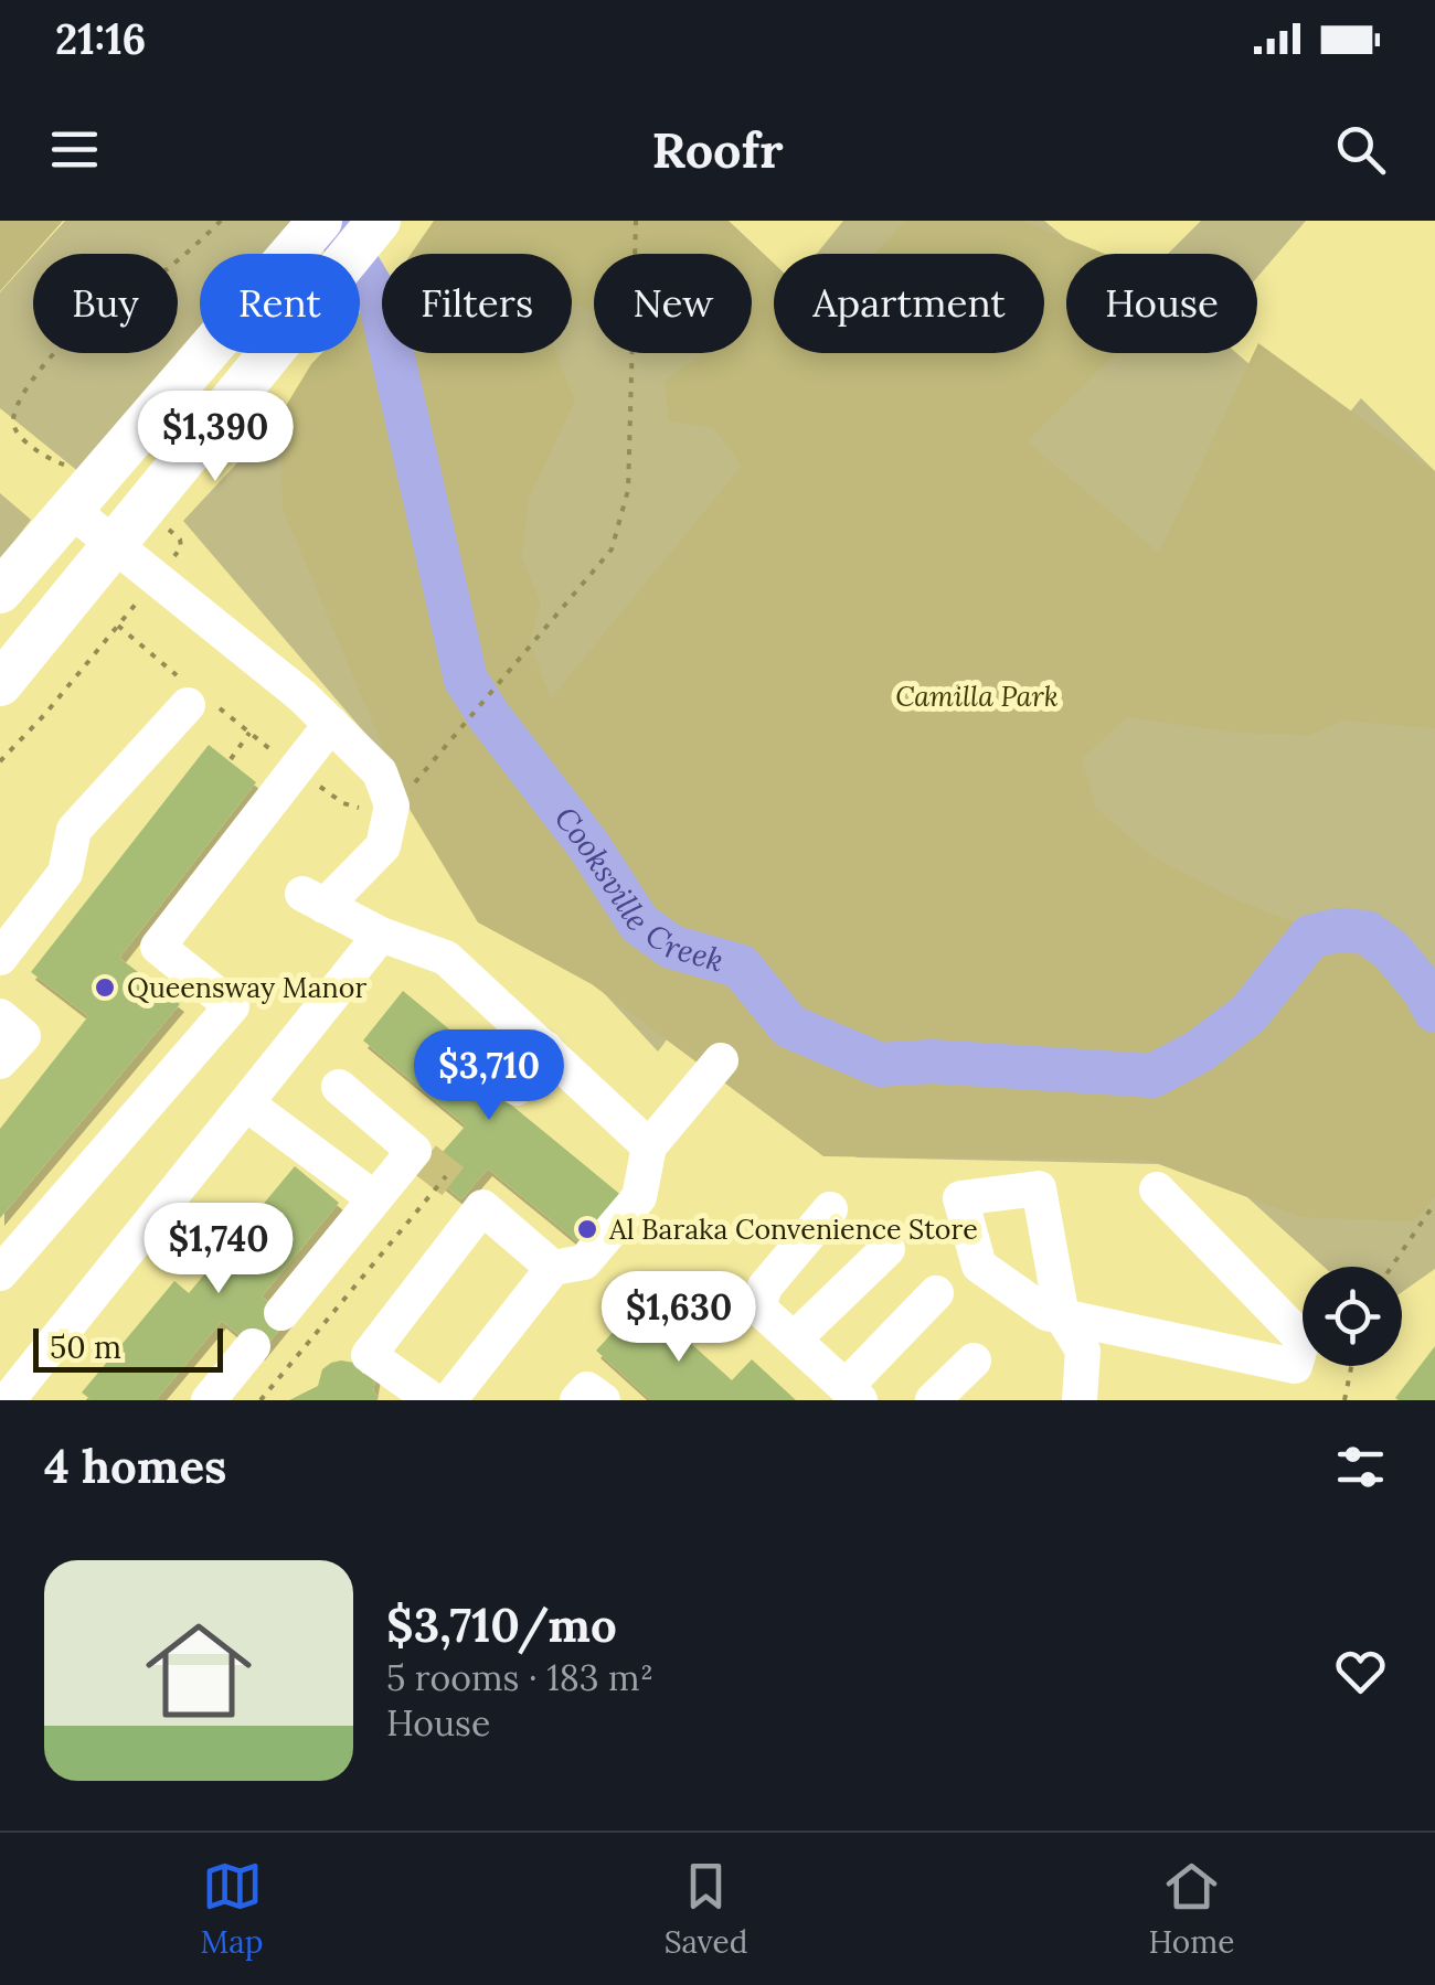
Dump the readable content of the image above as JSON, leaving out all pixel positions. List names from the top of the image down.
{
  "water": ["Cooksville Creek"],
  "parks": ["Camilla Park"],
  "places": ["Queensway Manor", "Al Baraka Convenience Store"],
  "scale_bar": "50 m",
  "page": {
    "status": "21:16",
    "header": "Roofr",
    "chip": [
      "Buy",
      "Rent",
      "Filters",
      "New",
      "Apartment",
      "House"
    ],
    "price": [
      "$1,390",
      "$3,710",
      "$1,740",
      "$1,630"
    ],
    "scale": "50 m",
    "heading": "4 homes",
    "list": [
      {
        "name": "$3,710/mo",
        "note": "5 rooms · 183 m² · House"
      }
    ],
    "tabs": ["Map", "Saved", "Home"]
  }
}
